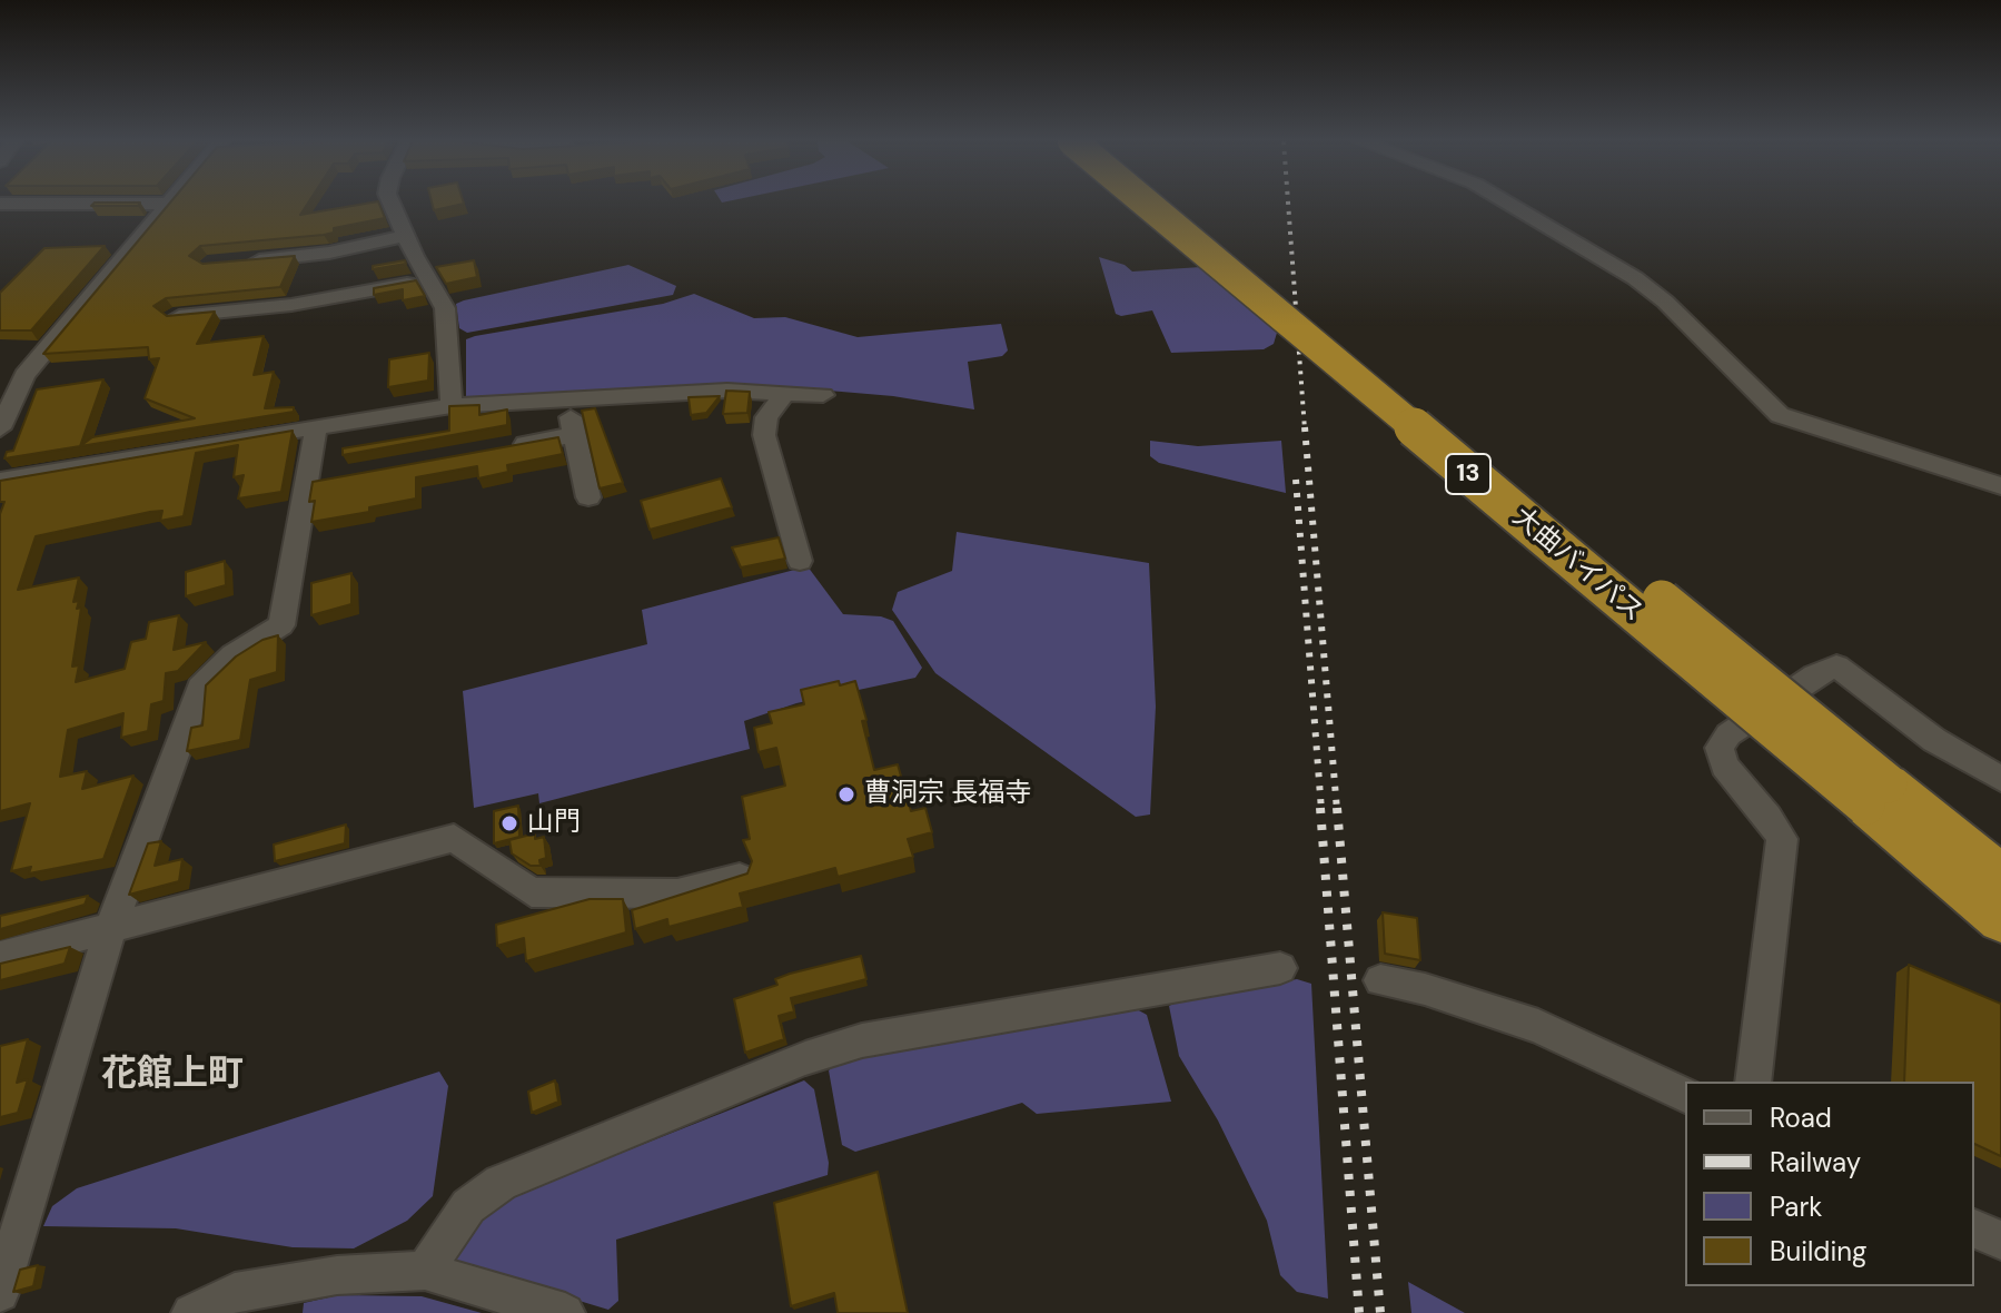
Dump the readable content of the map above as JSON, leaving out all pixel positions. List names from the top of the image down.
{
  "streets": {
    "highway": ["13", "大曲バイパス"]
  },
  "districts": ["花館上町"],
  "places": ["曹洞宗 長福寺", "山門"],
  "legend": [
    "Road",
    "Railway",
    "Park",
    "Building"
  ]
}
